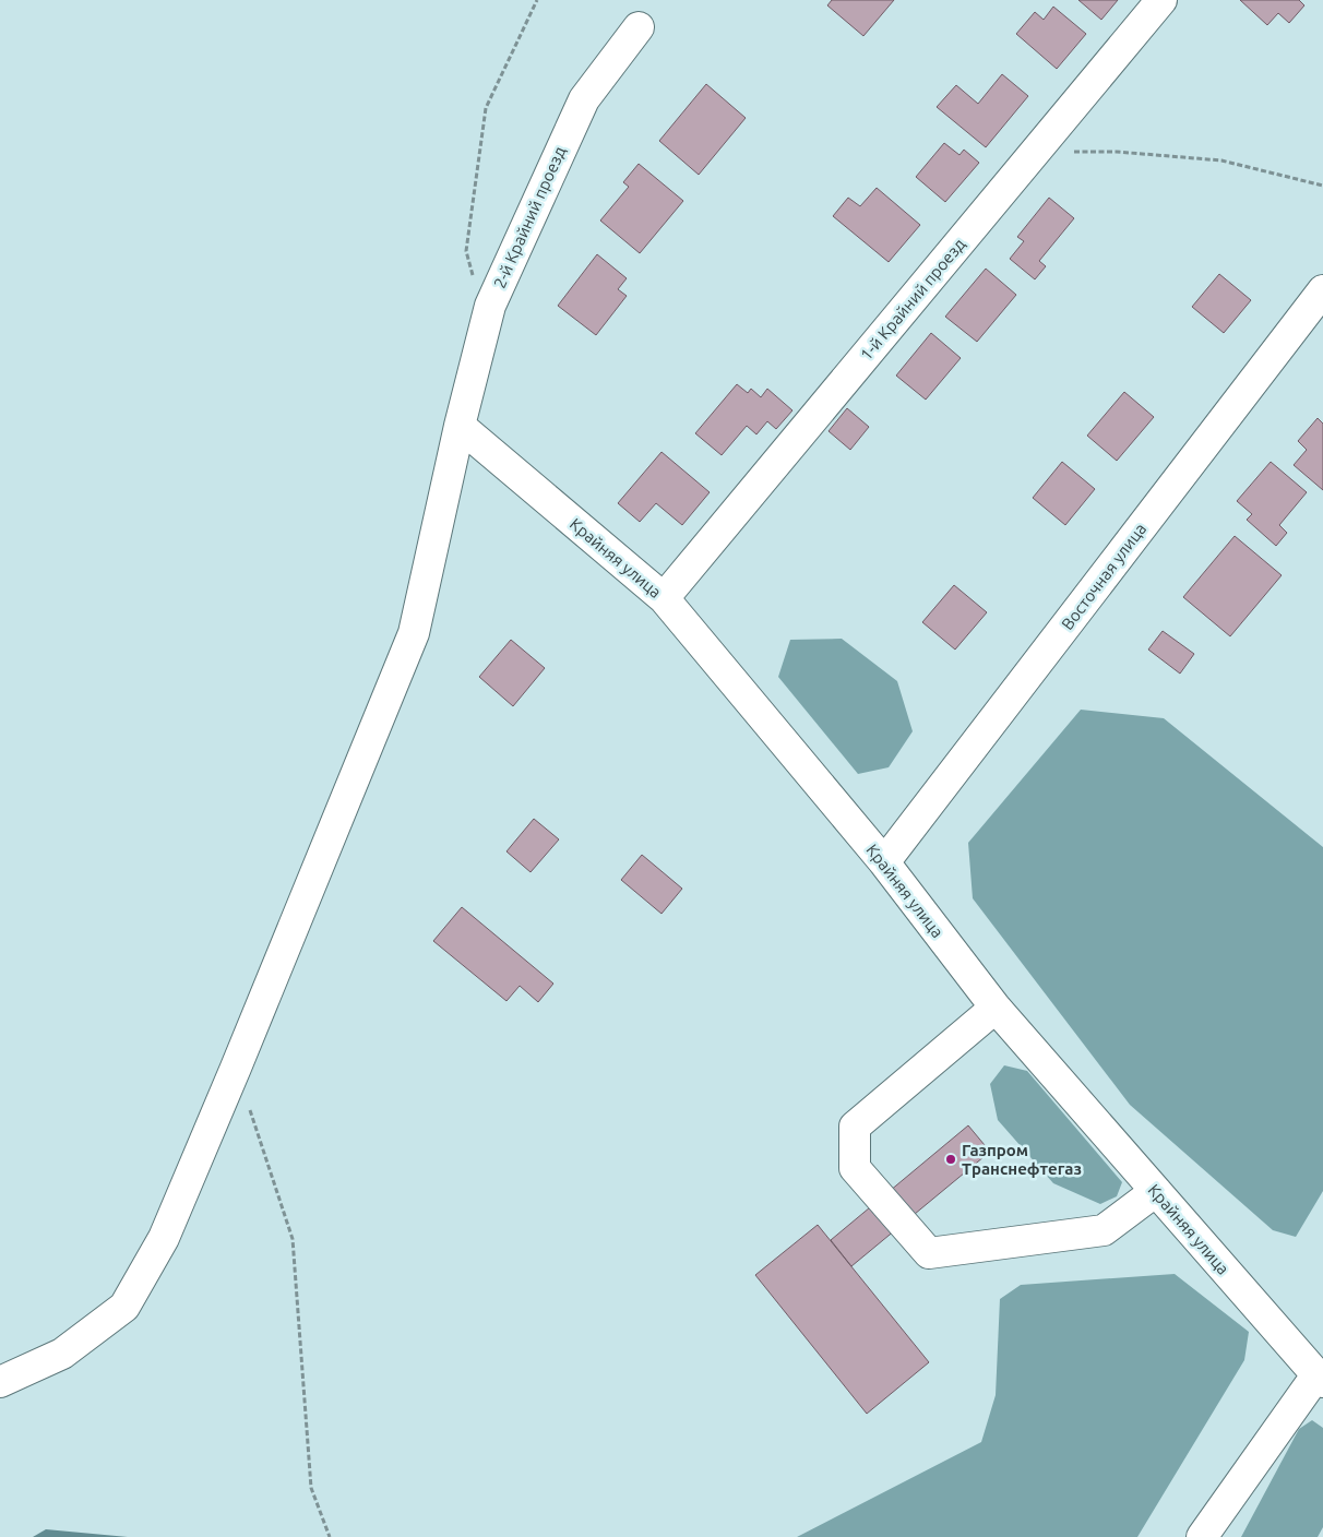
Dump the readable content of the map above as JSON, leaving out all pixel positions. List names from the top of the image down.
{
  "streets": {
    "street": [
      "2-й Крайний проезд",
      "1-й Крайний проезд",
      "Крайняя улица",
      "Восточная улица"
    ]
  },
  "crossings": [
    ["2-й Крайний проезд", "Крайняя улица"],
    ["1-й Крайний проезд", "Крайняя улица"],
    ["Крайняя улица", "Восточная улица"]
  ],
  "places": ["Газпром Транснефтегаз"]
}
